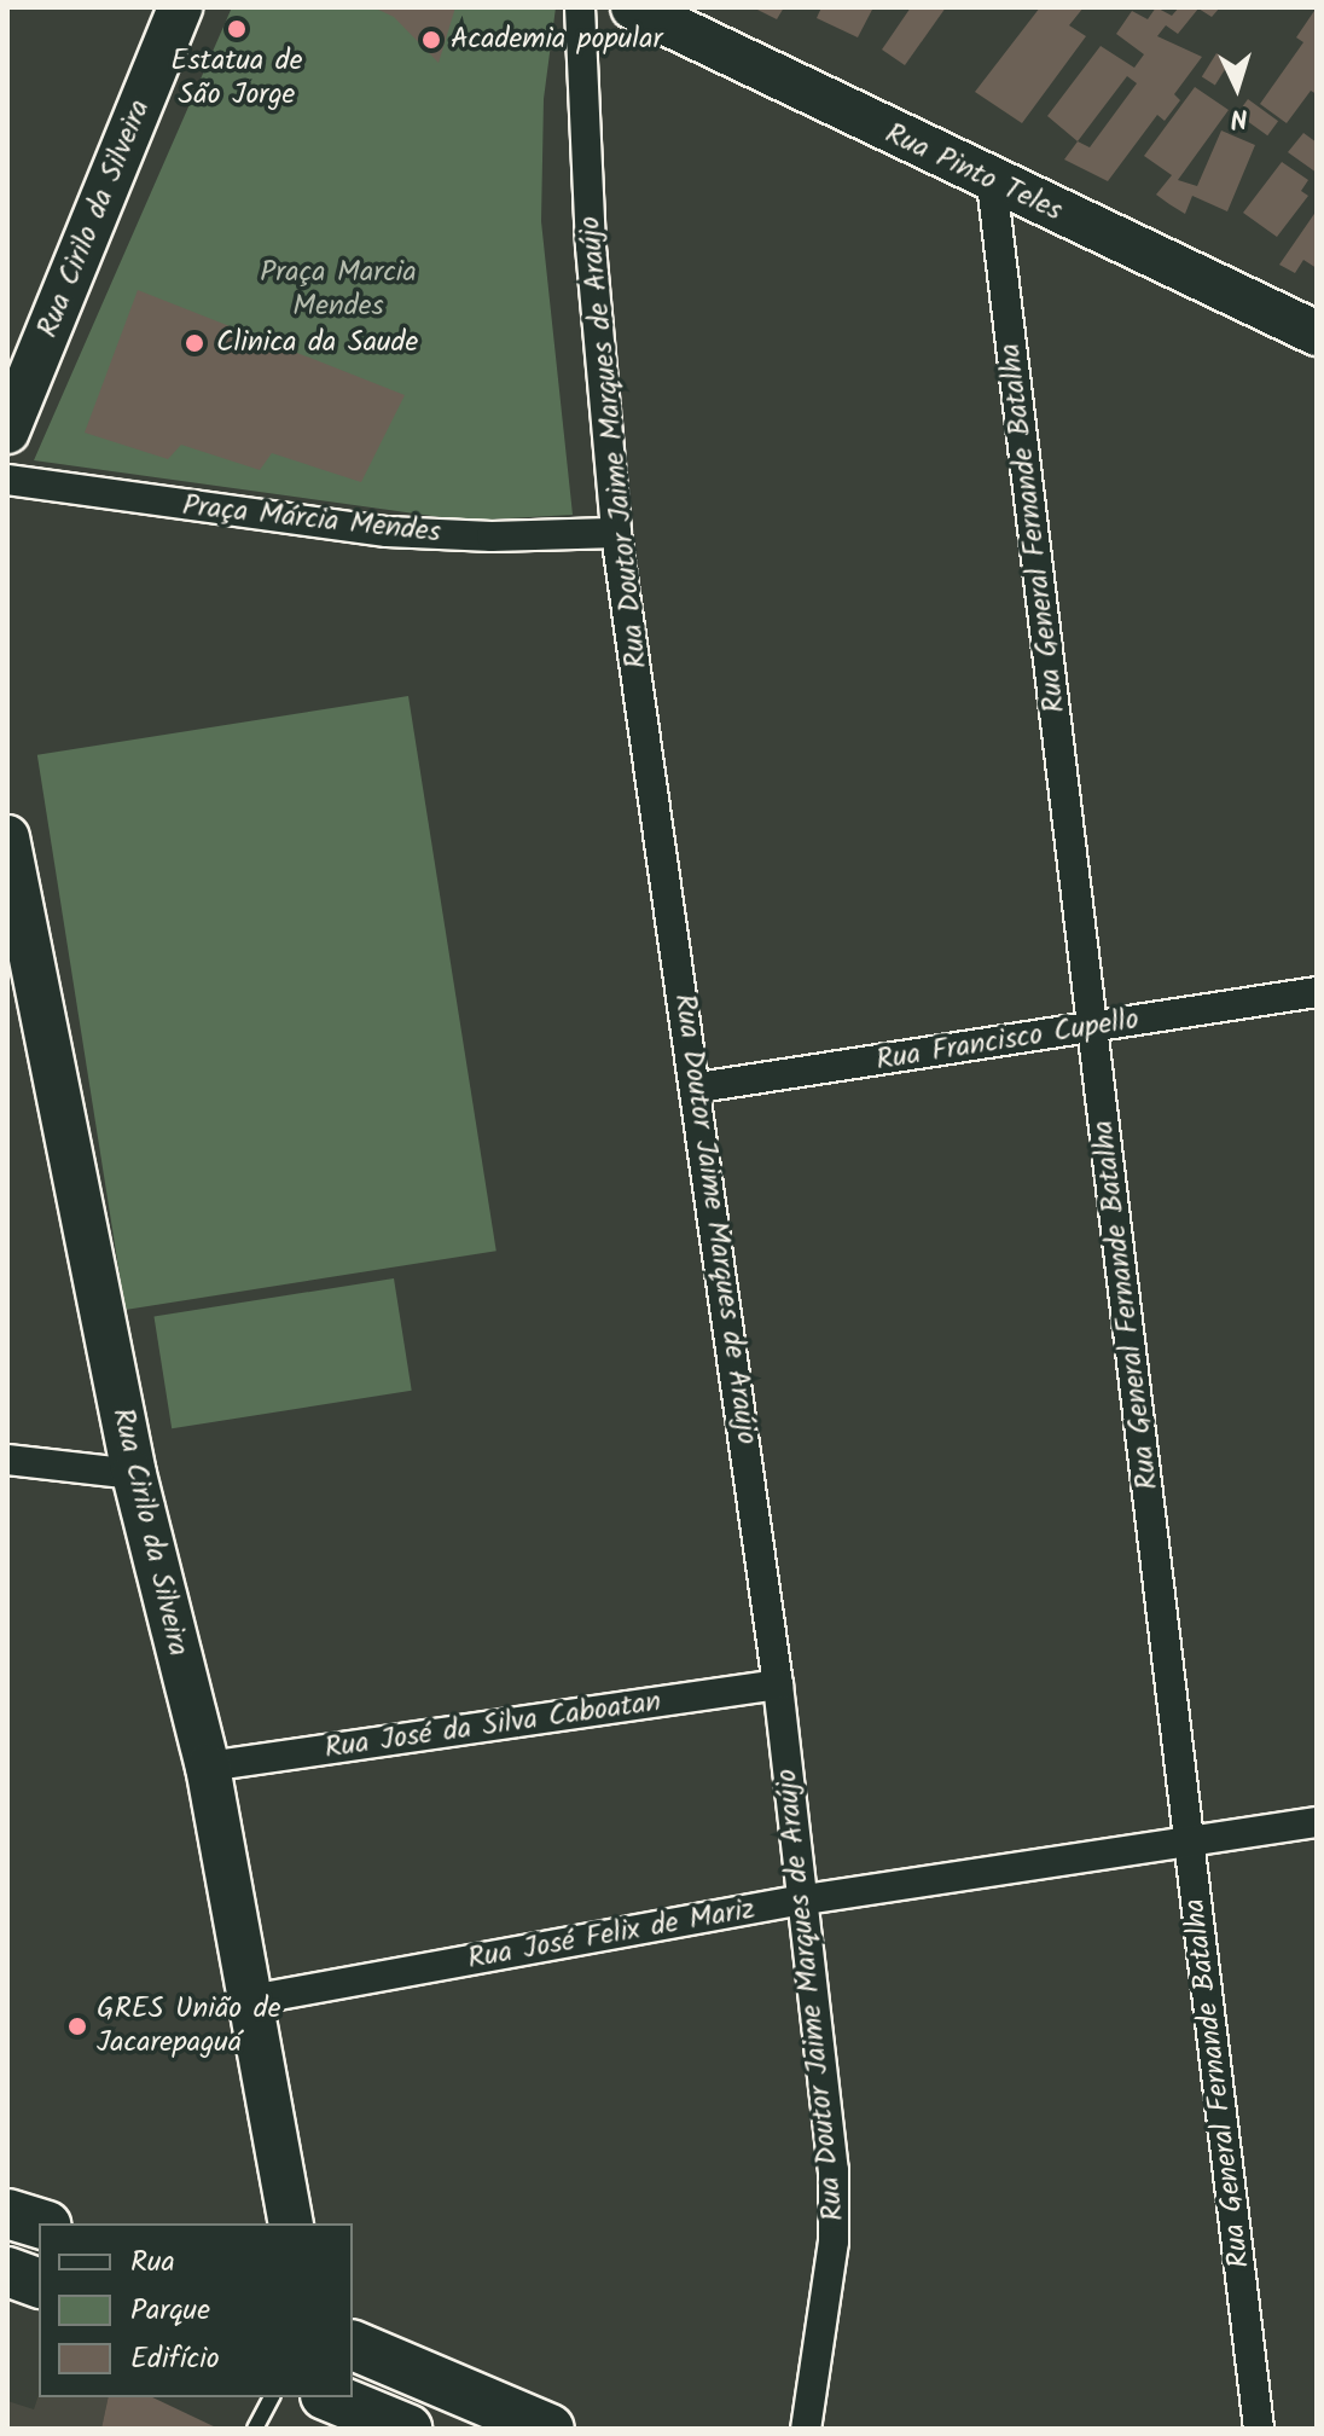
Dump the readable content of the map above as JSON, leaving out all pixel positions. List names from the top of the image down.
{
  "streets": {
    "street": [
      "Rua Pinto Teles",
      "Rua Cirilo da Silveira",
      "Rua Doutor Jaime Marques de Araújo",
      "Praça Márcia Mendes",
      "Rua General Fernande Batalha",
      "Rua Francisco Cupello",
      "Rua José da Silva Caboatan",
      "Rua José Felix de Mariz"
    ]
  },
  "crossings": [
    ["Rua Pinto Teles", "Rua General Fernande Batalha"],
    ["Rua Cirilo da Silveira", "Rua José da Silva Caboatan"],
    ["Rua Cirilo da Silveira", "Rua José Felix de Mariz"],
    ["Rua Doutor Jaime Marques de Araújo", "Praça Márcia Mendes"],
    ["Rua Doutor Jaime Marques de Araújo", "Rua Francisco Cupello"],
    ["Rua Doutor Jaime Marques de Araújo", "Rua José da Silva Caboatan"],
    ["Rua Doutor Jaime Marques de Araújo", "Rua José Felix de Mariz"],
    ["Rua General Fernande Batalha", "Rua Francisco Cupello"],
    ["Rua General Fernande Batalha", "Rua José Felix de Mariz"]
  ],
  "parks": ["Praça Marcia Mendes"],
  "places": [
    "Estatua de São Jorge",
    "Academia popular",
    "Clinica da Saude",
    "GRES União de Jacarepaguá"
  ],
  "legend": ["Rua", "Parque", "Edifício"],
  "north": "bottom"
}
